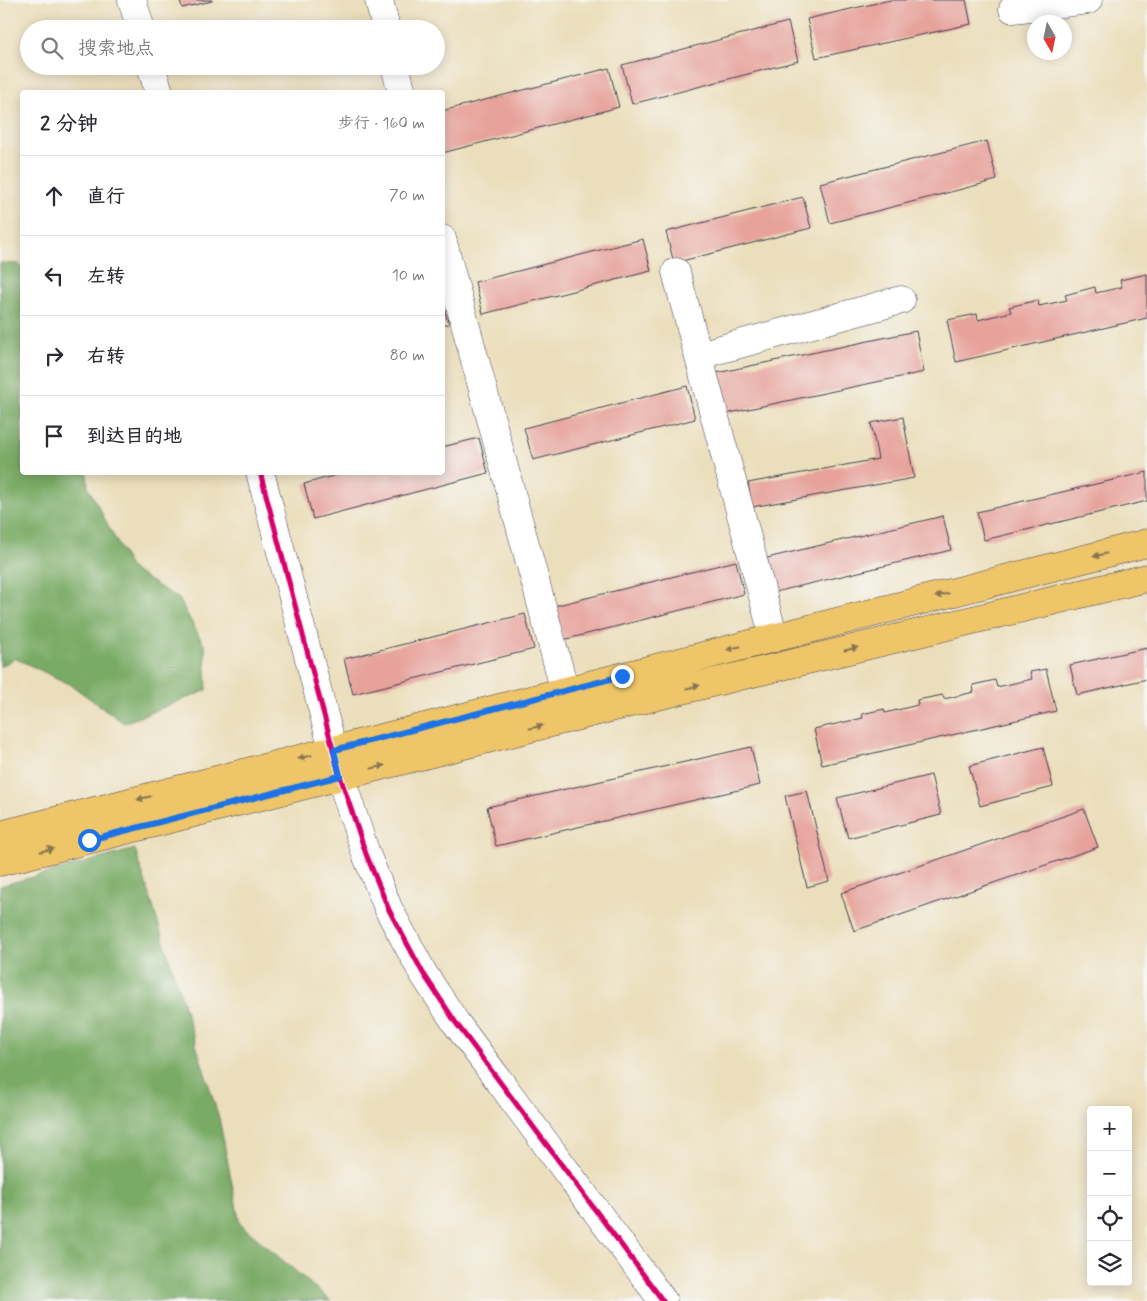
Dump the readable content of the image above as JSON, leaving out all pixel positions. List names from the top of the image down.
{
  "north": "bottom",
  "page": {
    "search": "搜索地点",
    "heading": ["2 分钟", "步行 · 160 m"],
    "list": [
      ["直行", "70 m"],
      ["左转", "10 m"],
      ["右转", "80 m"],
      "到达目的地"
    ],
    "map_buttons": ["+", "−"]
  }
}
